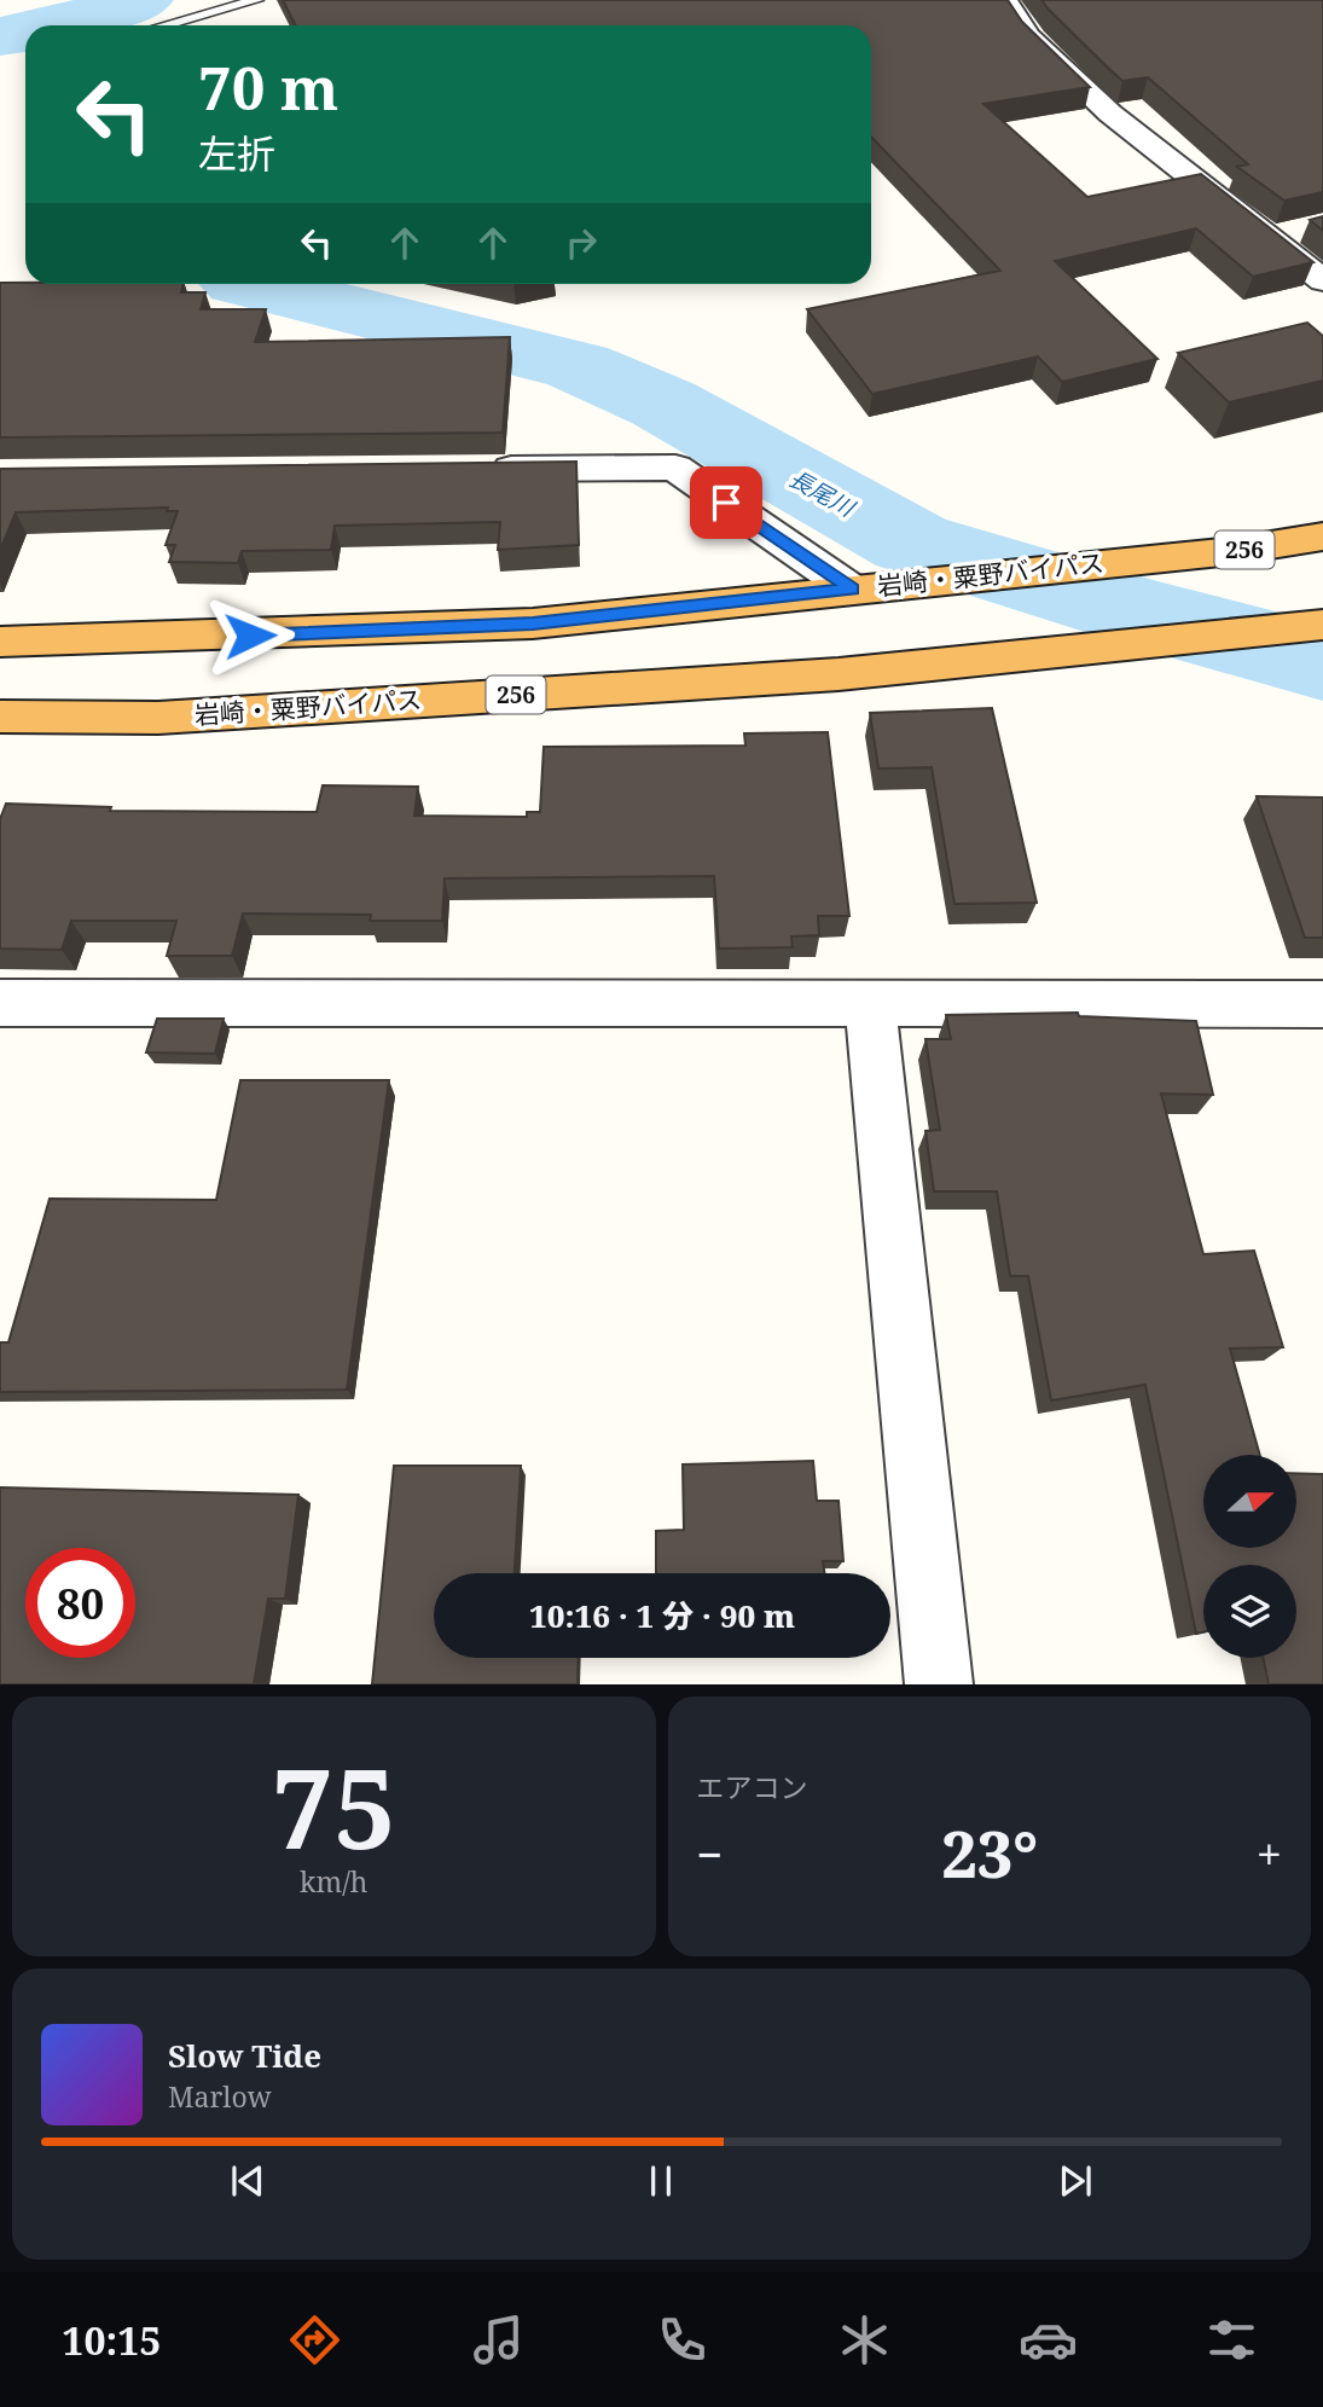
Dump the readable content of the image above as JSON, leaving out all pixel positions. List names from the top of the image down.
{
  "streets": {
    "highway": ["256", "岩崎・粟野バイパス"]
  },
  "water": ["長尾川"],
  "north": "right",
  "page": {
    "turn": ["70 m", "左折"],
    "limit": "80",
    "trip": "10:16 · 1 分 · 90 m",
    "tile": [
      ["75", "km/h"],
      "エアコン"
    ],
    "heat": ["−", "23°", "+"],
    "song": ["Slow Tide", "Marlow"],
    "tabs": "10:15"
  }
}
